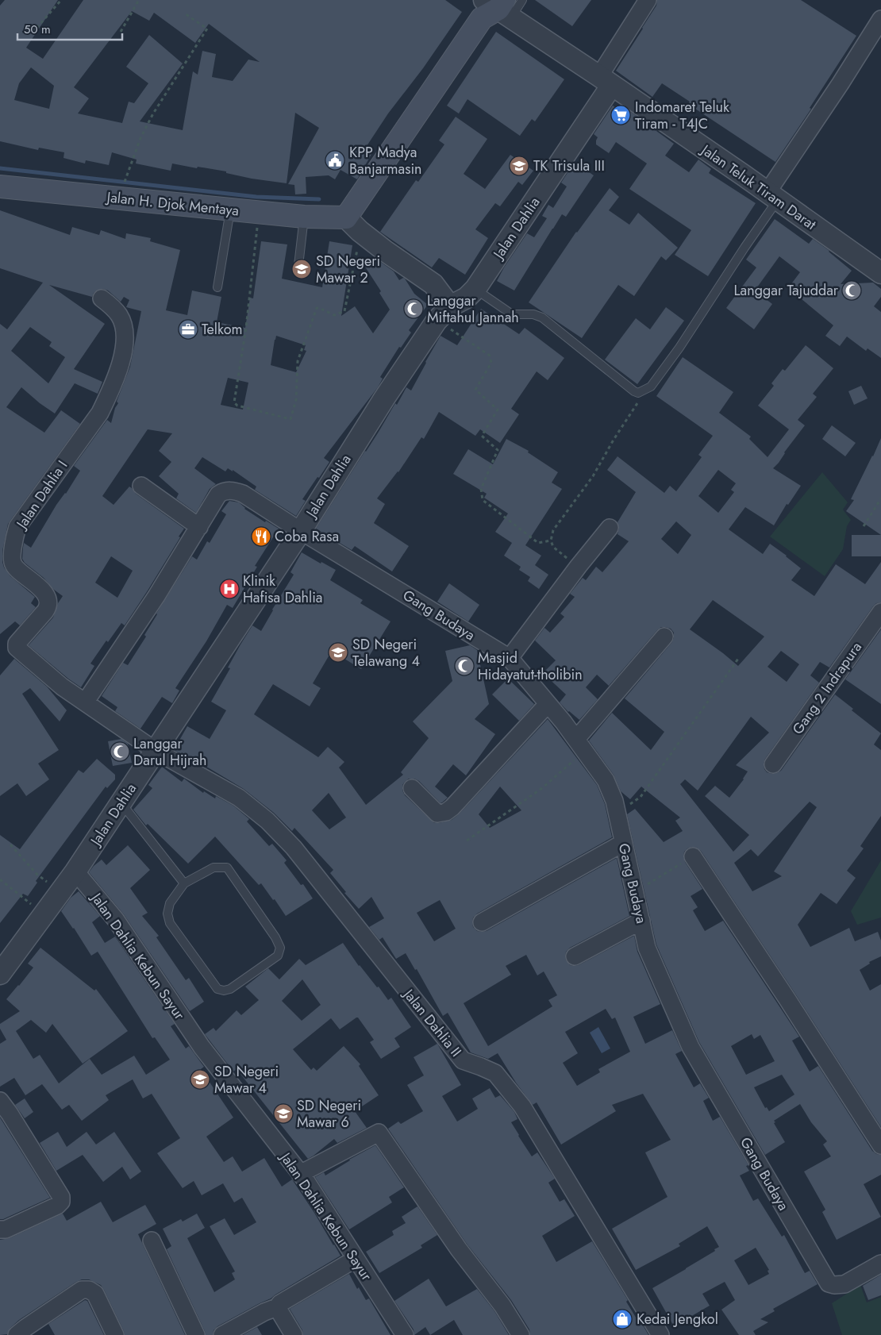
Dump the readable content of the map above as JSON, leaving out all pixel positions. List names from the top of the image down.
{
  "streets": {
    "main road": ["Jalan H. Djok Mentaya"],
    "street": [
      "Jalan Teluk Tiram Darat",
      "Jalan Dahlia",
      "Jalan Dahlia I",
      "Gang Budaya",
      "Gang 2 Indrapura",
      "Jalan Dahlia Kebun Sayur",
      "Jalan Dahlia II"
    ]
  },
  "crossings": [
    ["Jalan Teluk Tiram Darat", "Jalan Dahlia"],
    ["Jalan Dahlia", "Jalan Dahlia I"],
    ["Jalan Dahlia", "Gang Budaya"],
    ["Jalan Dahlia", "Jalan Dahlia Kebun Sayur"],
    ["Jalan Dahlia", "Jalan Dahlia II"],
    ["Jalan Dahlia I", "Jalan Dahlia II"]
  ],
  "places": {
    "supermarket": ["Indomaret Teluk Tiram - T4JC"],
    "public building": ["KPP Madya Banjarmasin"],
    "school or university": [
      "TK Trisula III",
      "SD Negeri Mawar 2",
      "SD Negeri Telawang 4",
      "SD Negeri Mawar 4",
      "SD Negeri Mawar 6"
    ],
    "mosque": [
      "Langgar Tajuddar",
      "Langgar Miftahul Jannah",
      "Masjid Hidayatut-tholibin",
      "Langgar Darul Hijrah"
    ],
    "office": ["Telkom"],
    "restaurant": ["Coba Rasa"],
    "hospital": ["Klinik Hafisa Dahlia"],
    "shop": ["Kedai Jengkol"]
  },
  "scale_bar": "50 m"
}
